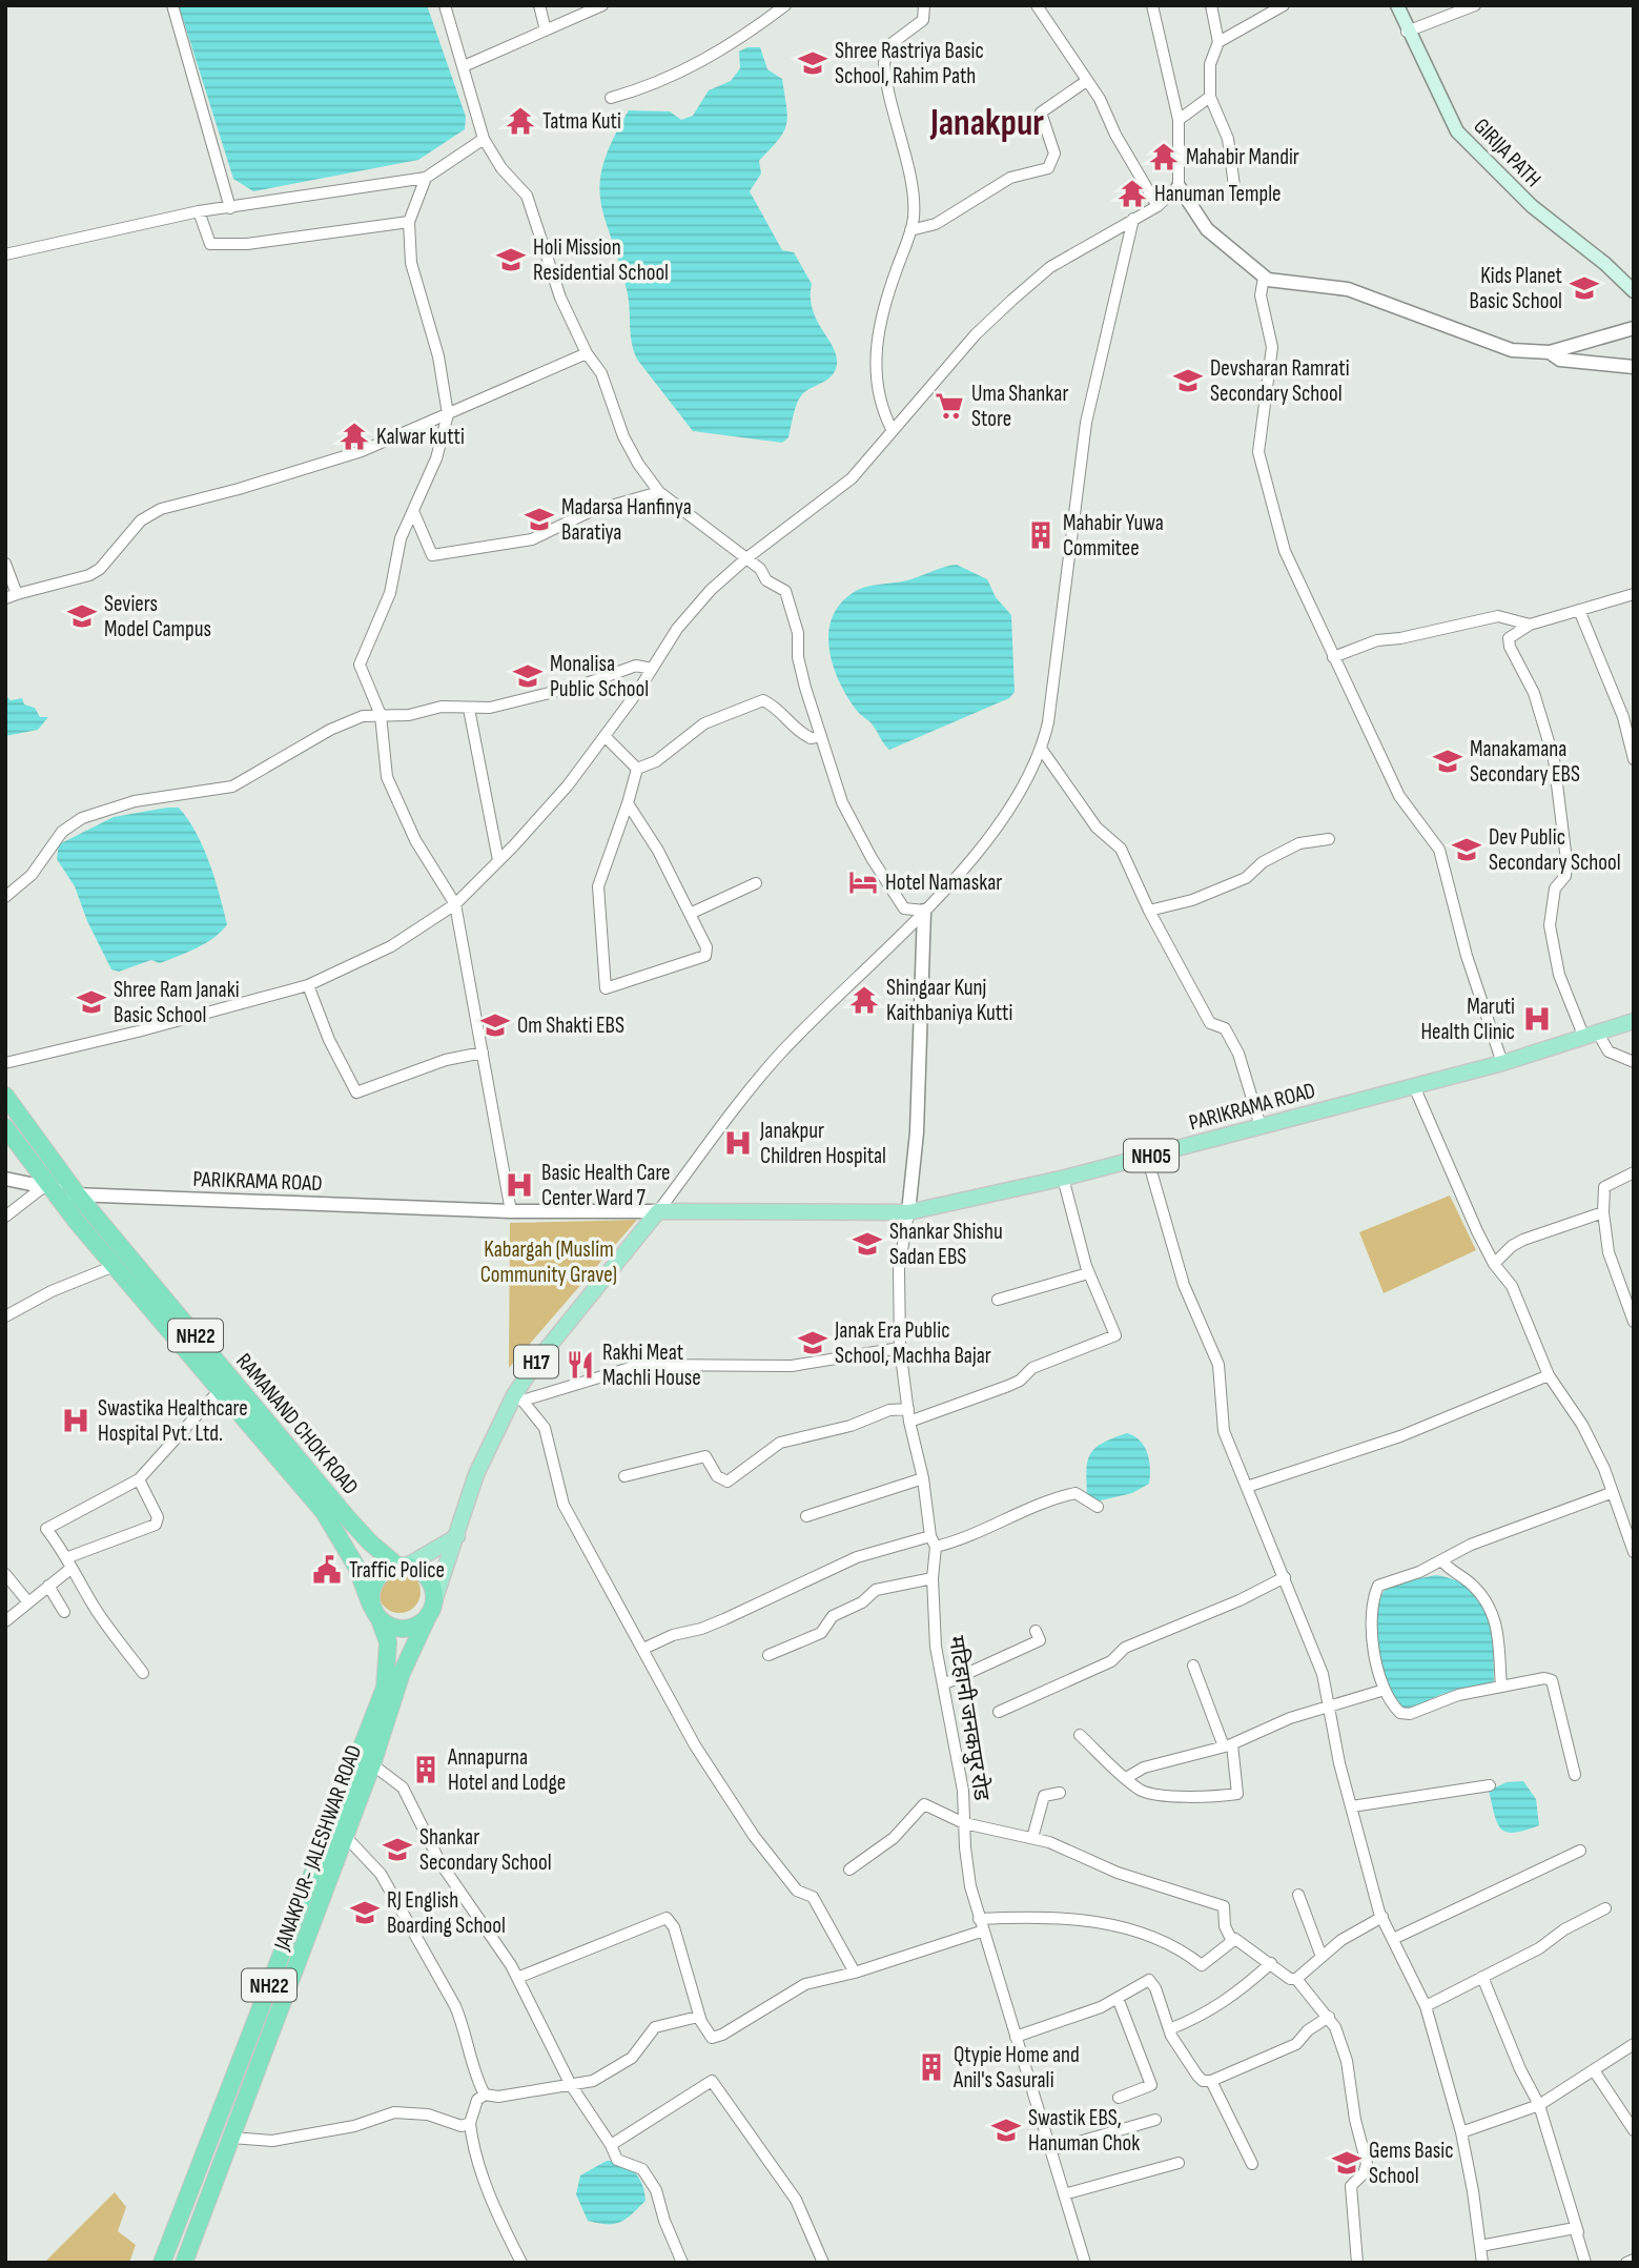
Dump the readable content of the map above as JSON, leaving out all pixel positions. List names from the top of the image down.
{
  "streets": {
    "highway": ["NH22", "RAMANAND CHOK ROAD", "JANAKPUR- JALESHWAR ROAD"],
    "main road": [
      "GIRIJA PATH",
      "PARIKRAMA ROAD",
      "NH05",
      "H17"
    ],
    "street": ["मटिहानी जनकपुर रोड"]
  },
  "crossings": [
    ["PARIKRAMA ROAD", "NH05"],
    ["PARIKRAMA ROAD", "H17"],
    ["PARIKRAMA ROAD", "RAMANAND CHOK ROAD"],
    ["PARIKRAMA ROAD", "मटिहानी जनकपुर रोड"],
    ["NH05", "H17"],
    ["NH22", "H17"],
    ["NH22", "RAMANAND CHOK ROAD"],
    ["NH22", "JANAKPUR- JALESHWAR ROAD"],
    ["H17", "RAMANAND CHOK ROAD"],
    ["H17", "JANAKPUR- JALESHWAR ROAD"],
    ["RAMANAND CHOK ROAD", "JANAKPUR- JALESHWAR ROAD"]
  ],
  "districts": ["Janakpur"],
  "parks": ["Kabargah (Muslim Community Grave)"],
  "places": {
    "school or university": [
      "Shree Rastriya Basic School, Rahim Path",
      "Holi Mission Residential School",
      "Kids Planet Basic School",
      "Devsharan Ramrati Secondary School",
      "Madarsa Hanfinya Baratiya",
      "Seviers Model Campus",
      "Monalisa Public School",
      "Manakamana Secondary EBS",
      "Dev Public Secondary School",
      "Shree Ram Janaki Basic School",
      "Om Shakti EBS",
      "Shankar Shishu Sadan EBS",
      "Janak Era Public School, Machha Bajar",
      "Shankar Secondary School",
      "RJ English Boarding School",
      "Swastik EBS, Hanuman Chok",
      "Gems Basic School"
    ],
    "temple": [
      "Tatma Kuti",
      "Mahabir Mandir",
      "Hanuman Temple",
      "Kalwar kutti",
      "Shingaar Kunj Kaithbaniya Kutti"
    ],
    "supermarket": ["Uma Shankar Store"],
    "building": ["Mahabir Yuwa Commitee", "Annapurna Hotel and Lodge", "Qtypie Home and Anil's Sasurali"],
    "hotel": ["Hotel Namaskar"],
    "hospital": [
      "Maruti Health Clinic",
      "Janakpur Children Hospital",
      "Basic Health Care Center Ward 7",
      "Swastika Healthcare Hospital Pvt. Ltd."
    ],
    "restaurant": ["Rakhi Meat Machli House"],
    "public building": ["Traffic Police"]
  }
}
